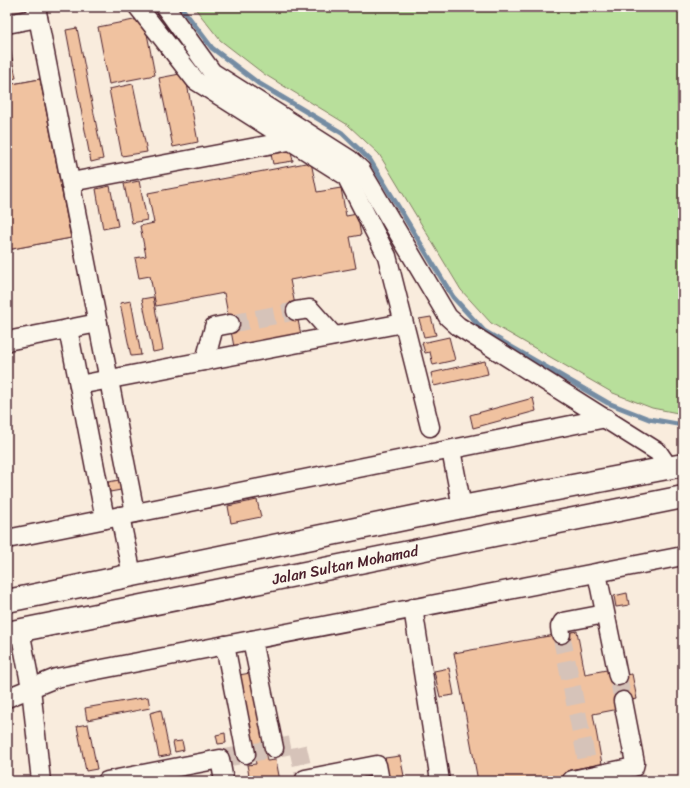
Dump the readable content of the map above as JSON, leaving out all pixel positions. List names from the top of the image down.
{
  "streets": {
    "highway": ["Jalan Sultan Mohamad"]
  }
}
